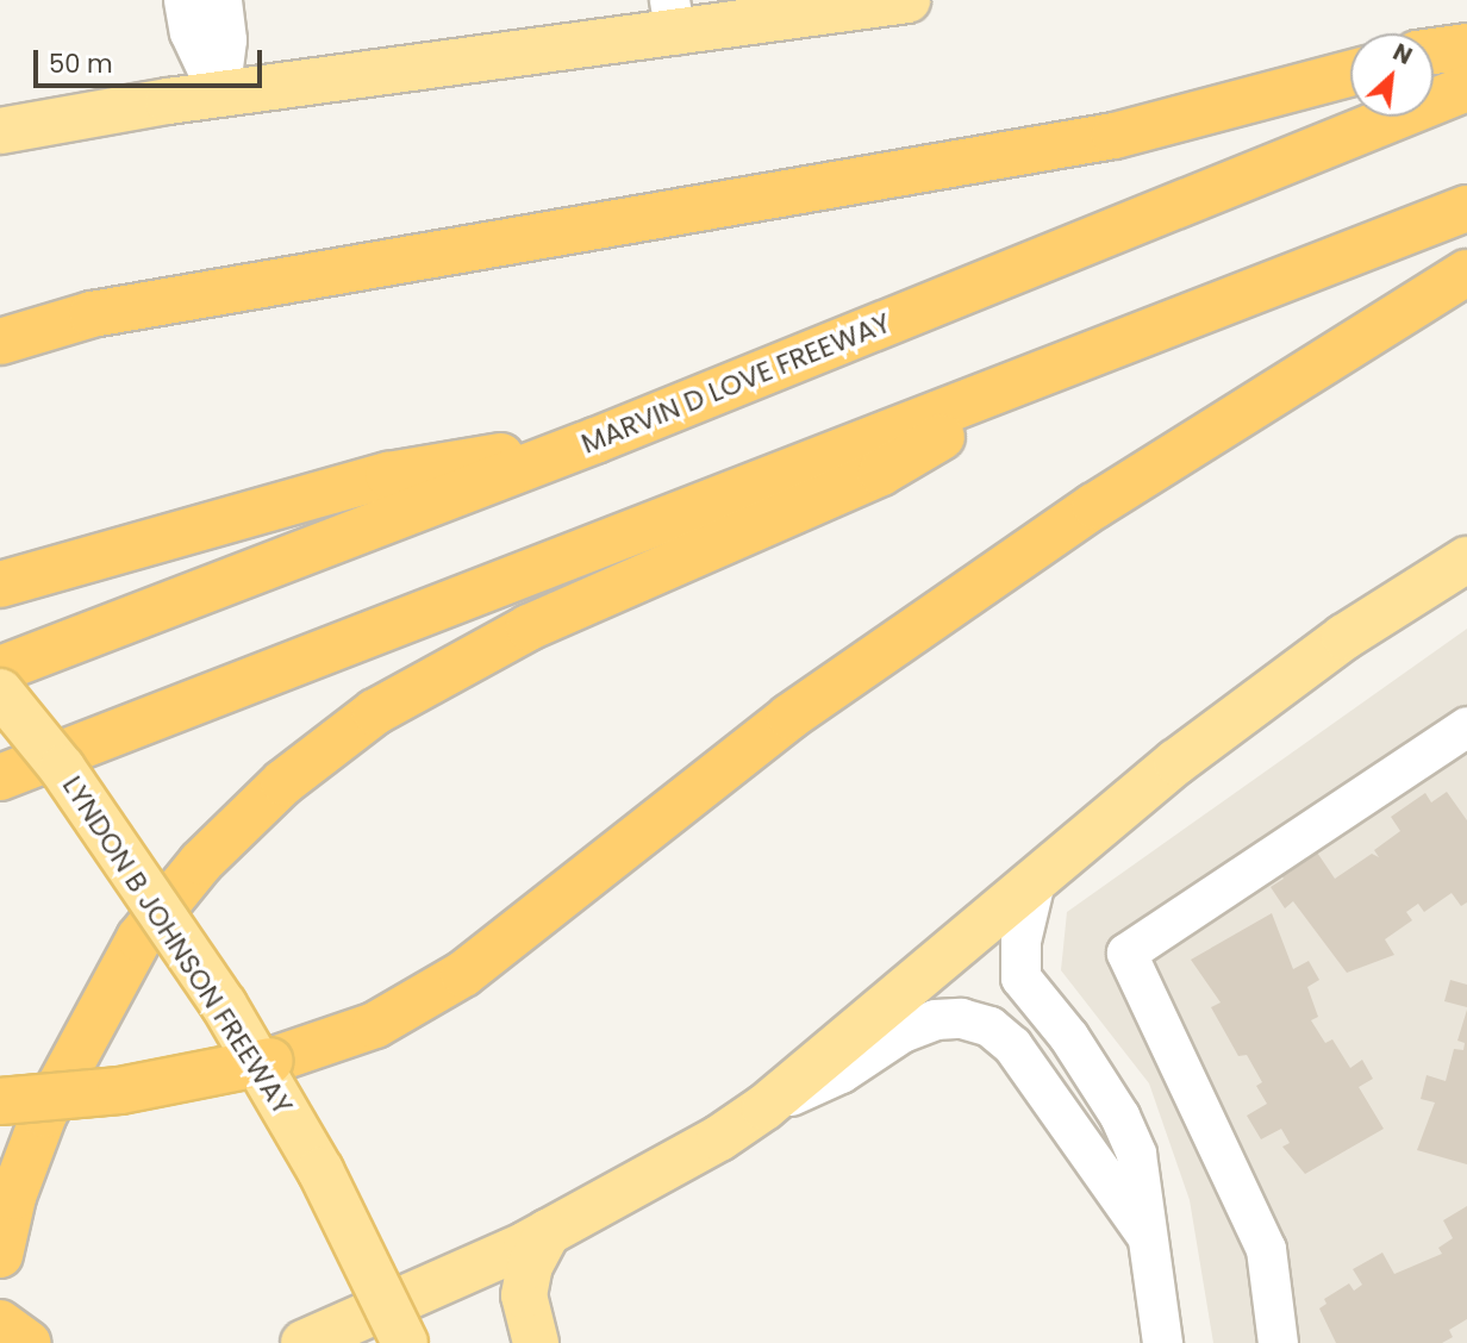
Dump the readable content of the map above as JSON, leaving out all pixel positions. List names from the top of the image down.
{
  "streets": {
    "highway": ["MARVIN D LOVE FREEWAY"],
    "main road": ["LYNDON B JOHNSON FREEWAY"]
  },
  "scale_bar": "50 m",
  "north": "top right"
}
